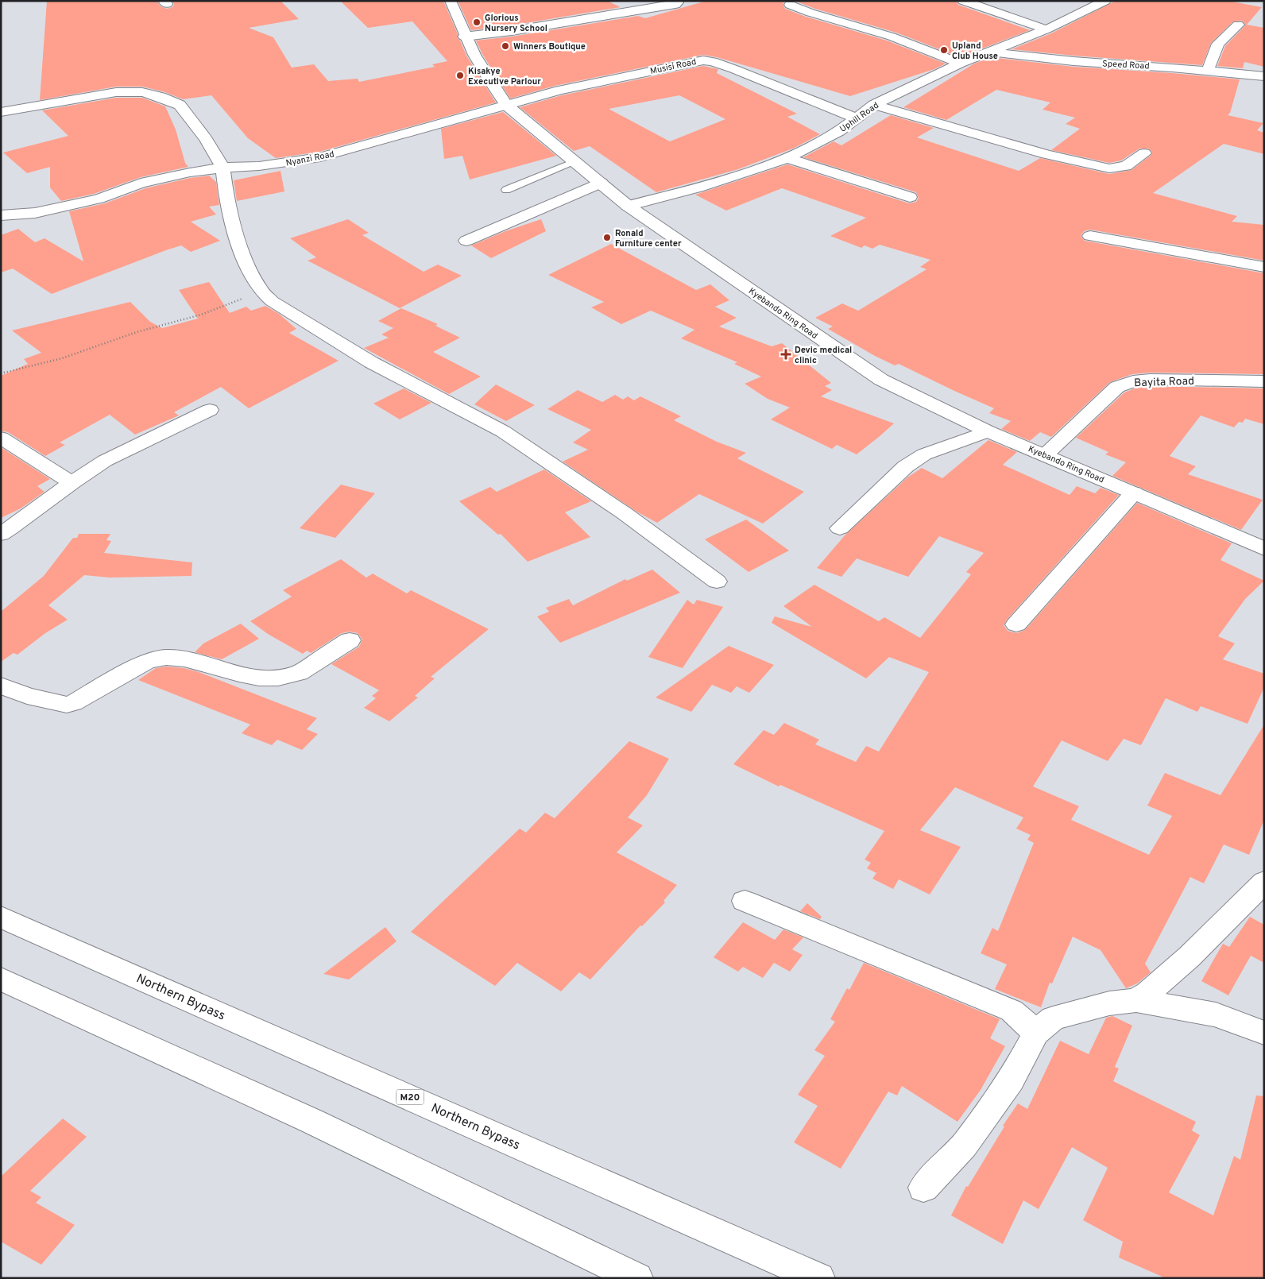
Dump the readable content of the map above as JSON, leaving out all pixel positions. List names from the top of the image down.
{
  "streets": {
    "main road": [
      "Speed Road",
      "Musisi Road",
      "Uphill Road",
      "Nyanzi Road",
      "Kyebando Ring Road",
      "Bayita Road",
      "Northern Bypass",
      "M20"
    ]
  },
  "crossings": [
    ["Speed Road", "Uphill Road"],
    ["Musisi Road", "Uphill Road"],
    ["Musisi Road", "Nyanzi Road"],
    ["Musisi Road", "Kyebando Ring Road"],
    ["Uphill Road", "Kyebando Ring Road"],
    ["Nyanzi Road", "Kyebando Ring Road"],
    ["Kyebando Ring Road", "Bayita Road"]
  ],
  "places": {
    "other": [
      "Glorious Nursery School",
      "Winners Boutique",
      "Upland Club House",
      "Kisakye Executive Parlour",
      "Ronald Furniture center"
    ],
    "health": ["Devic medical clinic"]
  }
}
